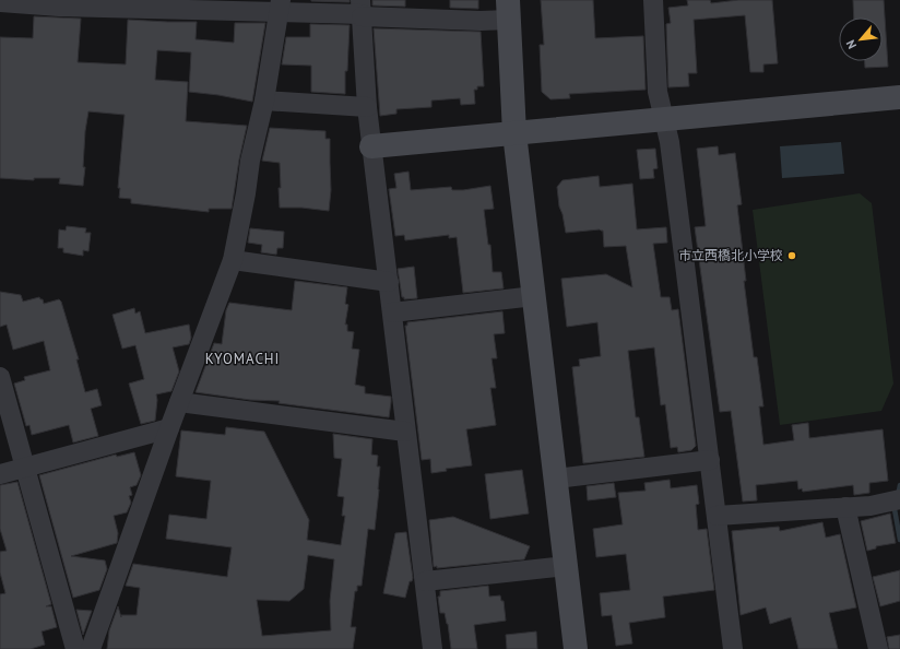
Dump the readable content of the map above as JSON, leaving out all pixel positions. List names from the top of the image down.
{
  "districts": ["KYOMACHI"],
  "places": ["市立西橋北小学校"],
  "north": "bottom left"
}
